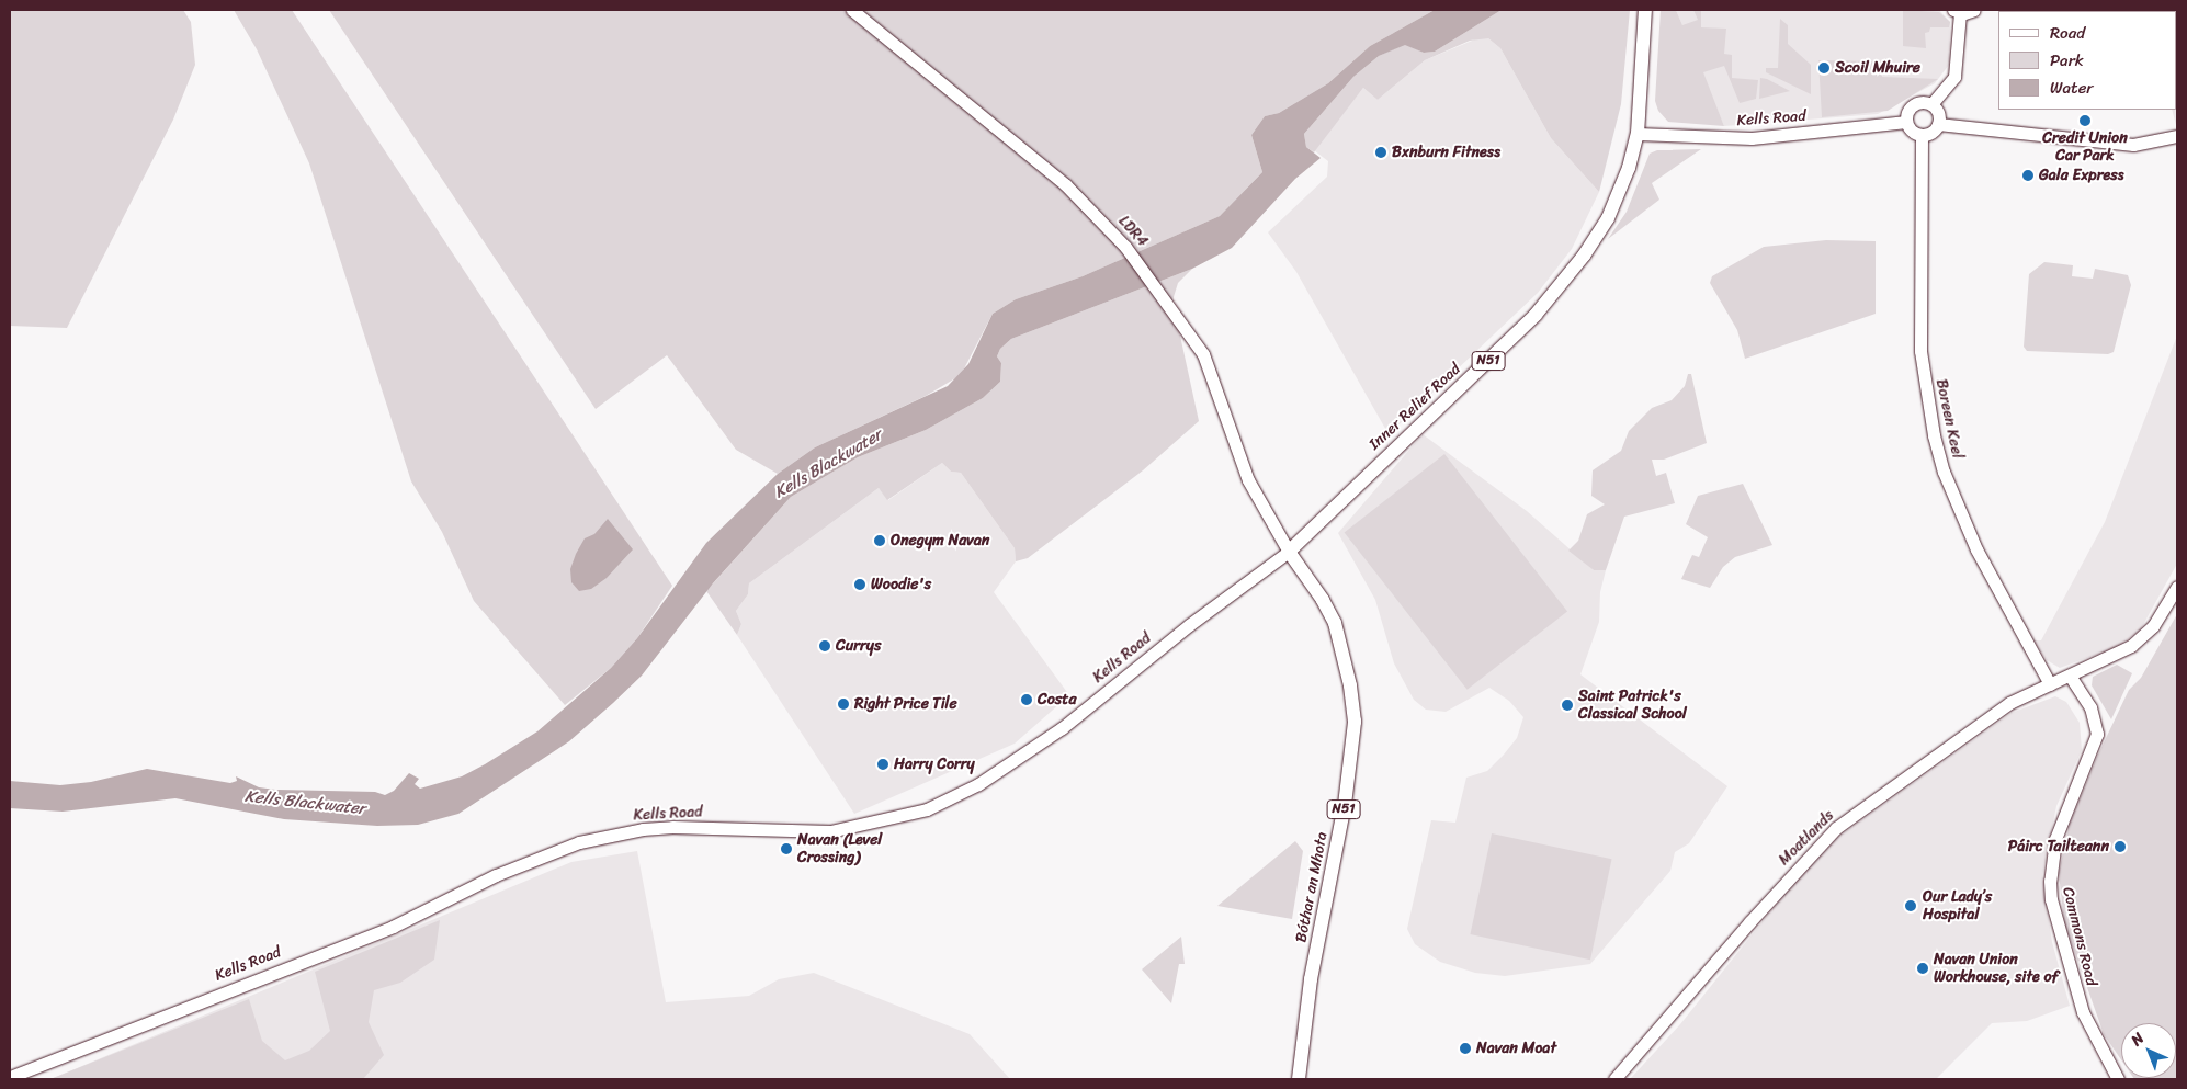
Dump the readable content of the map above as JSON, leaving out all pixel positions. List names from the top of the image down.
{
  "streets": {
    "main road": ["N51", "Inner Relief Road", "Bóthar an Mhota"],
    "street": [
      "Kells Road",
      "LDR4",
      "Boreen Keel",
      "Moatlands",
      "Commons Road"
    ]
  },
  "crossings": [
    ["Kells Road", "LDR4"],
    ["Kells Road", "Inner Relief Road"],
    ["Kells Road", "Boreen Keel"],
    ["Kells Road", "Bóthar an Mhota"],
    ["LDR4", "Inner Relief Road"],
    ["LDR4", "Bóthar an Mhota"],
    ["Inner Relief Road", "Bóthar an Mhota"],
    ["Boreen Keel", "Moatlands"],
    ["Moatlands", "Commons Road"]
  ],
  "water": ["Kells Blackwater"],
  "places": [
    "Scoil Mhuire",
    "Credit Union Car Park",
    "Bxnburn Fitness",
    "Gala Express",
    "Onegym Navan",
    "Woodie's",
    "Currys",
    "Costa",
    "Right Price Tile",
    "Saint Patrick's Classical School",
    "Harry Corry",
    "Páirc Tailteann",
    "Navan (Level Crossing)",
    "Our Lady’s Hospital",
    "Navan Union Workhouse, site of",
    "Navan Moat"
  ],
  "legend": ["Road", "Park", "Water"],
  "north": "top left"
}
